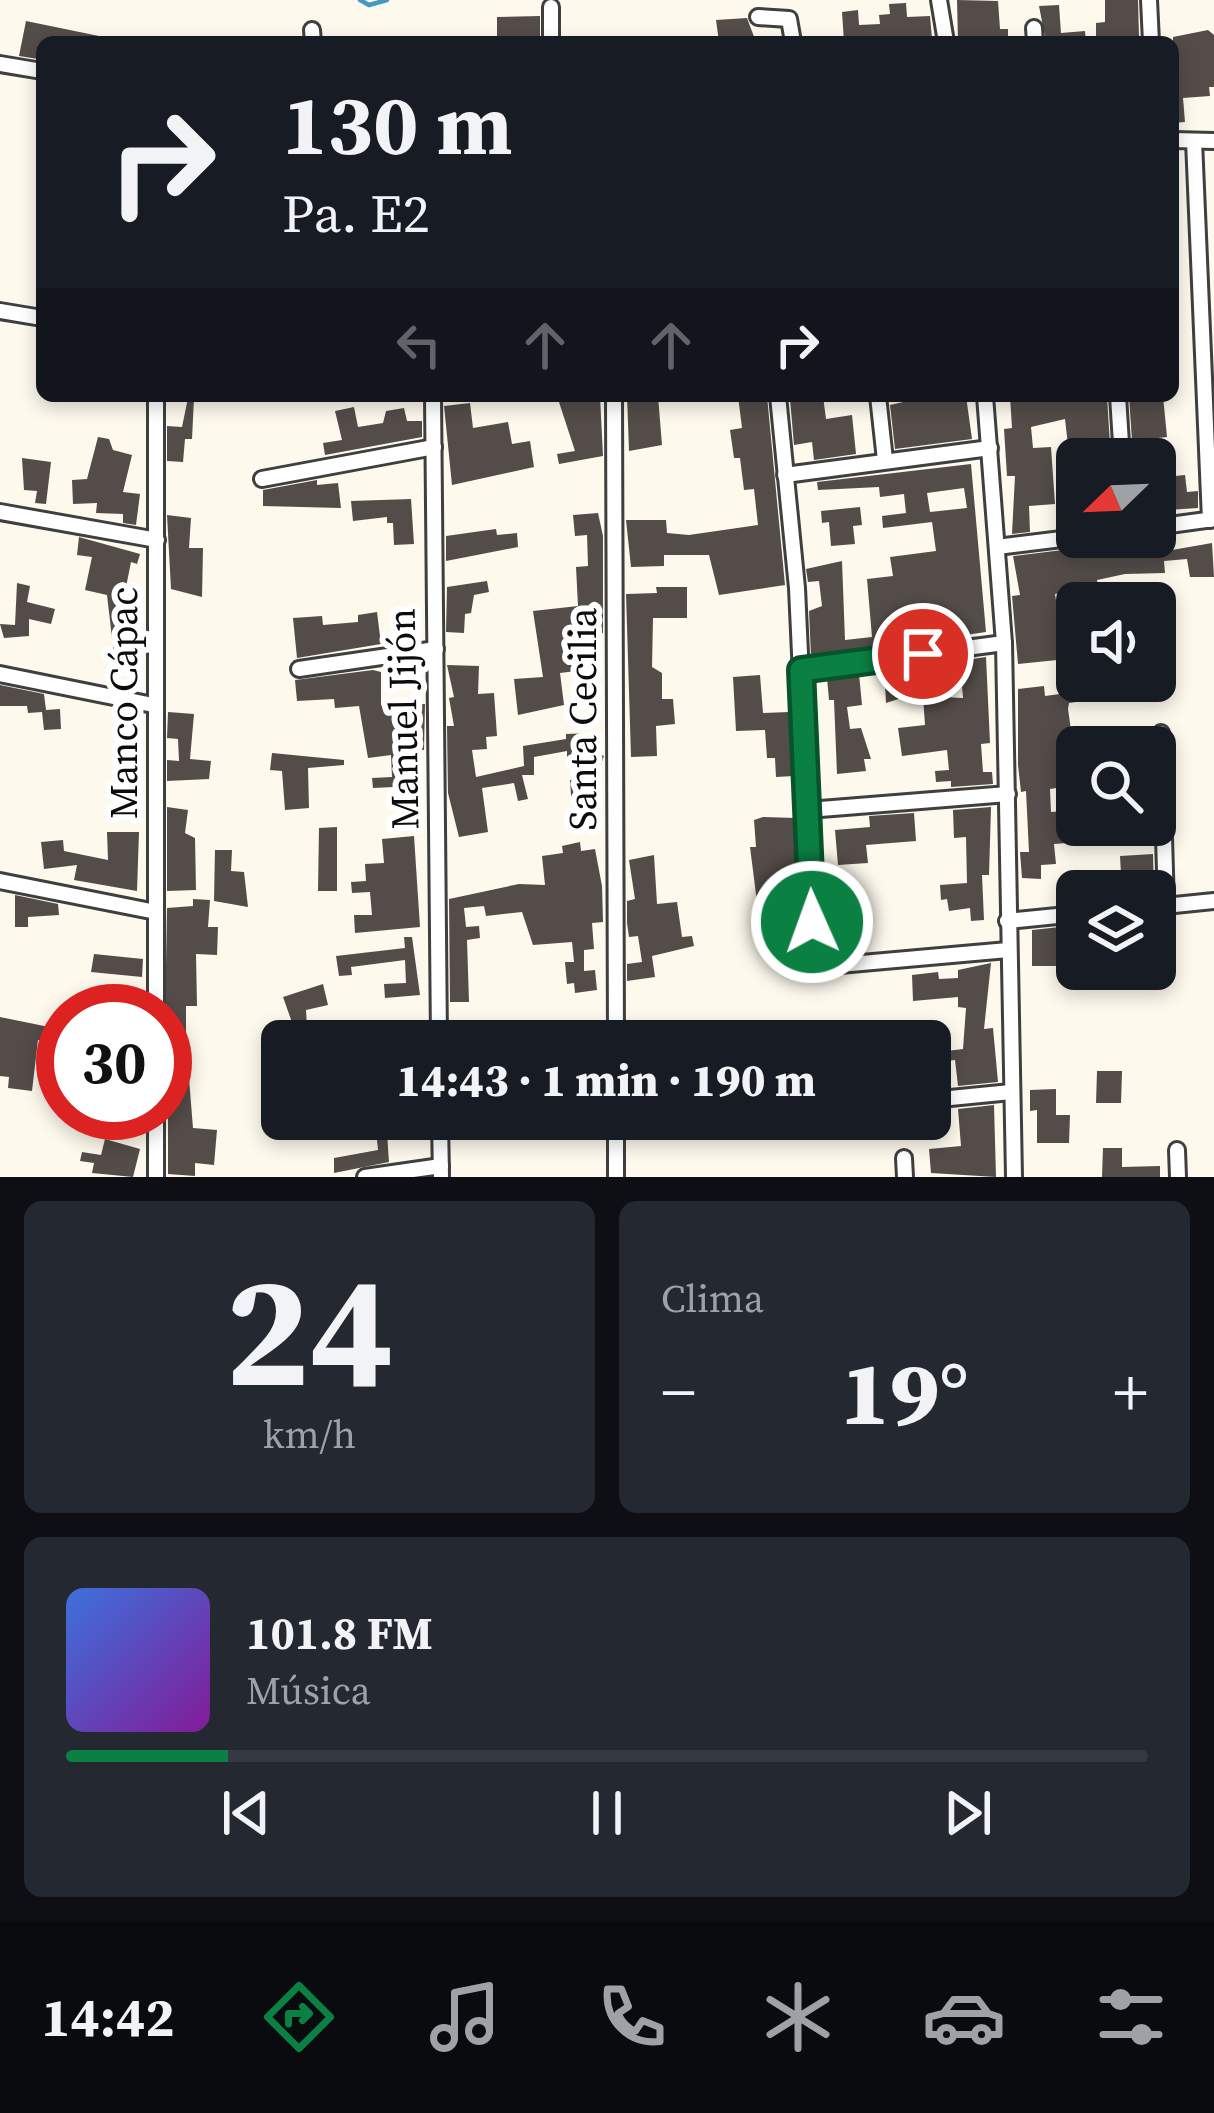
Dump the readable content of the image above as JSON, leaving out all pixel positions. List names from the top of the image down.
{
  "streets": {
    "street": ["Manco Cápac", "Manuel Jijón", "Santa Cecilia"]
  },
  "north": "bottom left",
  "page": {
    "turn": ["130 m", "Pa. E2"],
    "limit": "30",
    "trip": "14:43 · 1 min · 190 m",
    "tile": [
      ["24", "km/h"],
      "Clima"
    ],
    "heat": ["−", "19°", "+"],
    "song": ["101.8 FM", "Música"],
    "tabs": "14:42"
  }
}
